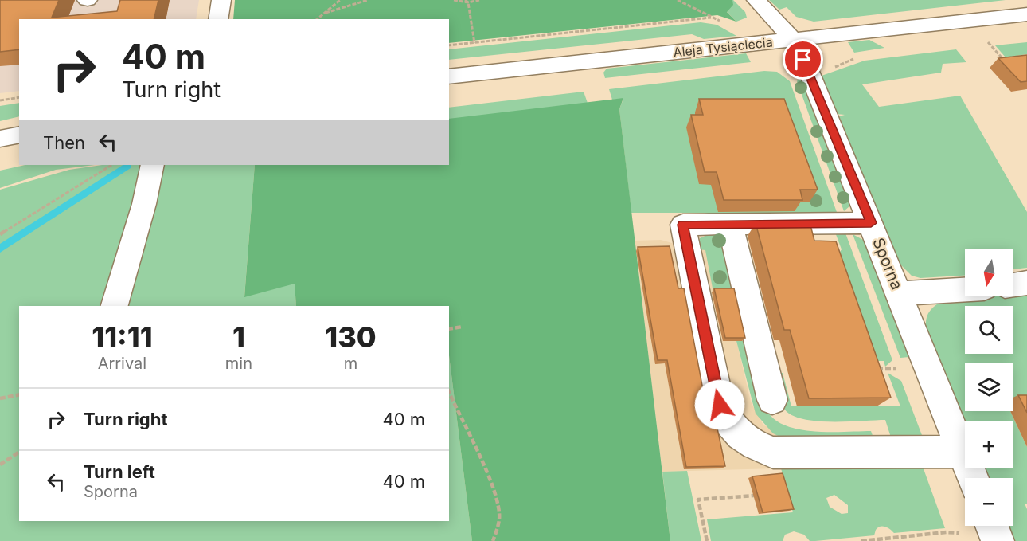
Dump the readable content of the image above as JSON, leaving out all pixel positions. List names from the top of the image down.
{
  "streets": {
    "street": ["Aleja Tysiąclecia", "Sporna"]
  },
  "crossings": [
    ["Aleja Tysiąclecia", "Sporna"]
  ],
  "north": "bottom",
  "page": {
    "turn": ["40 m", "Turn right"],
    "then": "Then",
    "map_buttons": ["+", "−"],
    "eta": [
      "11:11",
      "Arrival",
      "1",
      "min",
      "130",
      "m"
    ],
    "list": [
      {
        "name": "Turn right",
        "value": "40 m"
      },
      {
        "name": "Turn left",
        "note": "Sporna",
        "value": "40 m"
      }
    ]
  }
}
